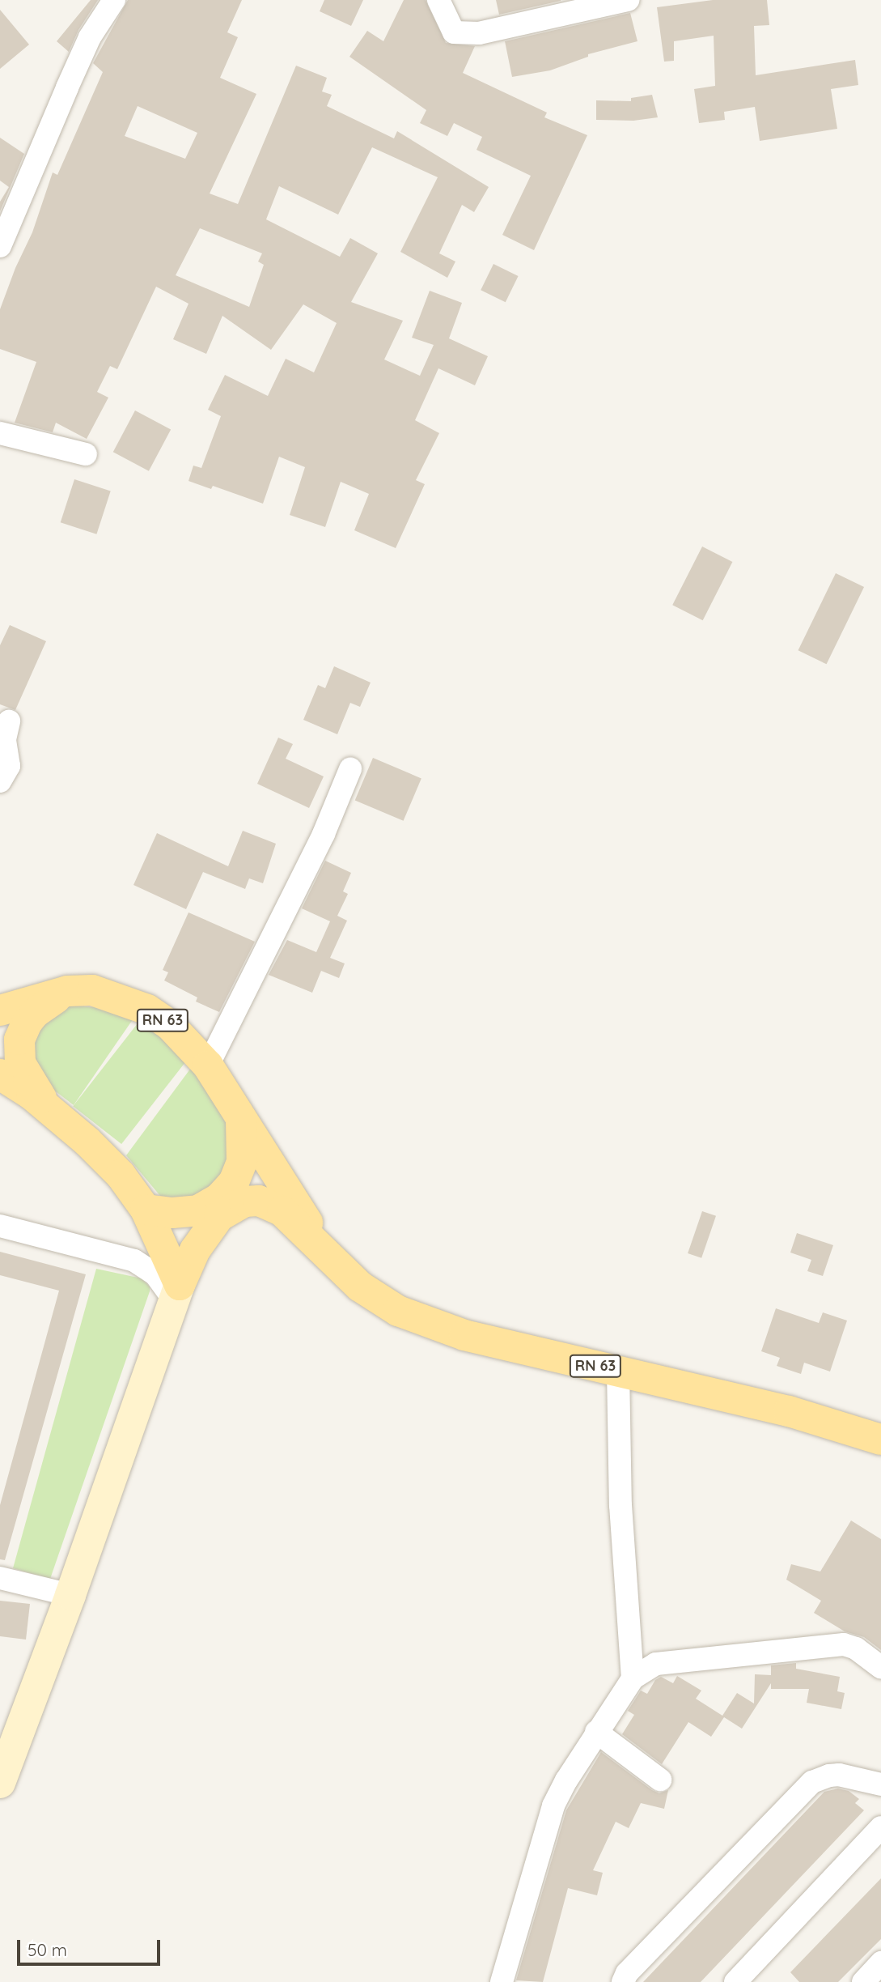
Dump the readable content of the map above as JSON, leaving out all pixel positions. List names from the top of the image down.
{
  "streets": {
    "main road": ["RN 63"]
  },
  "scale_bar": "50 m"
}
